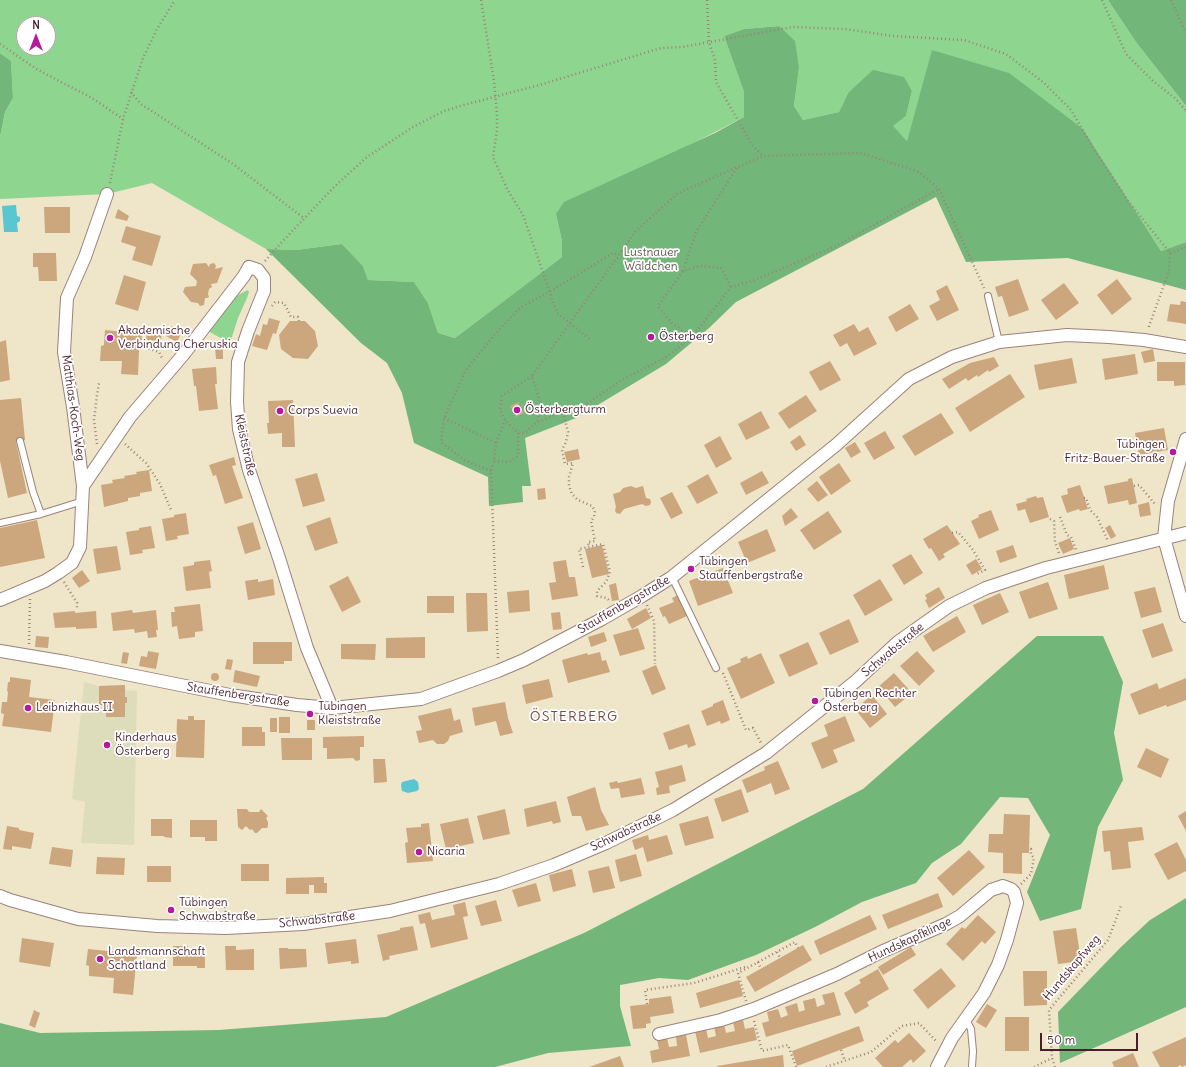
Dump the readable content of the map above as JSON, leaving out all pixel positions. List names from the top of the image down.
{
  "streets": {
    "street": [
      "Matthias-Koch-Weg",
      "Kleiststraße",
      "Stauffenbergstraße",
      "Schwabstraße",
      "Hundskapfklinge"
    ],
    "path": ["Hundskapfweg"]
  },
  "crossings": [
    ["Matthias-Koch-Weg", "Kleiststraße"],
    ["Kleiststraße", "Stauffenbergstraße"]
  ],
  "districts": ["ÖSTERBERG"],
  "parks": ["Lustnauer Wäldchen"],
  "places": [
    "Österberg",
    "Akademische Verbindung Cheruskia",
    "Österbergturm",
    "Corps Suevia",
    "Tübingen Fritz-Bauer-Straße",
    "Tübingen Stauffenbergstraße",
    "Tübingen Rechter Österberg",
    "Leibnizhaus II",
    "Tübingen Kleiststraße",
    "Kinderhaus Österberg",
    "Nicaria",
    "Tübingen Schwabstraße",
    "Landsmannschaft Schottland"
  ],
  "scale_bar": "50 m",
  "north": "top"
}
